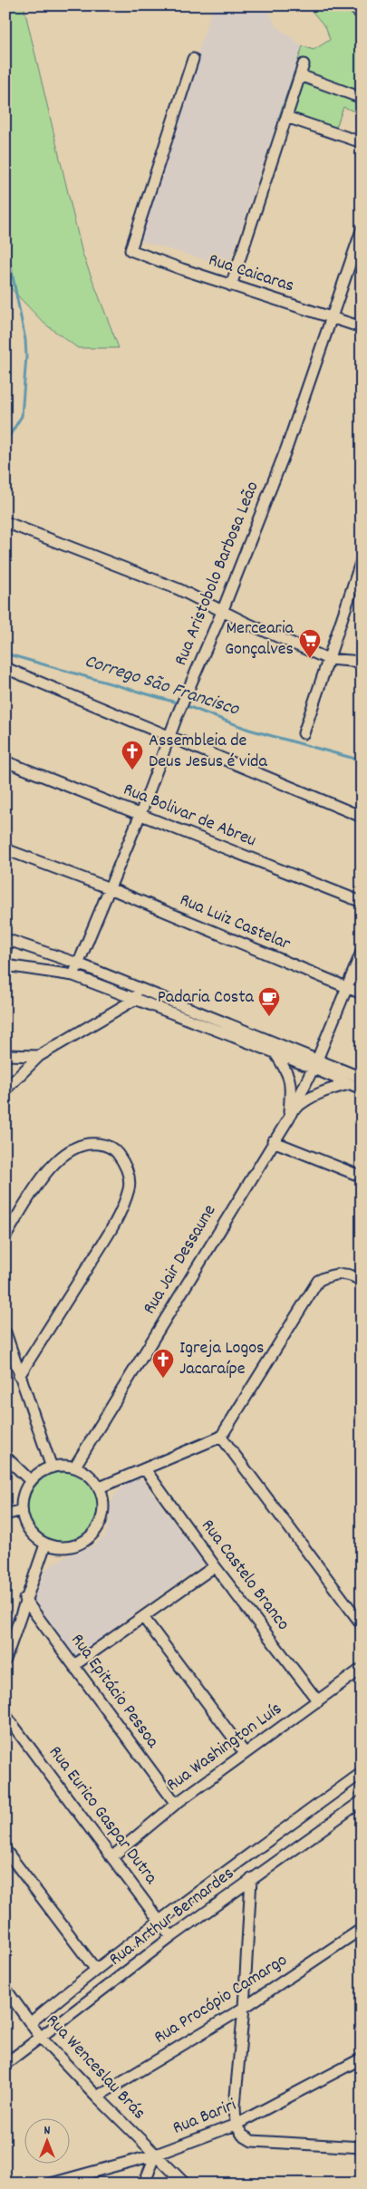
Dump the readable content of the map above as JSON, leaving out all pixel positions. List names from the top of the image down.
{
  "streets": {
    "street": [
      "Rua Caicaras",
      "Rua Aristobolo Barbosa Leão",
      "Rua Bolivar de Abreu",
      "Rua Luiz Castelar",
      "Rua Jair Dessaune",
      "Rua Castelo Branco",
      "Rua Epitácio Pessoa",
      "Rua Washington Luís",
      "Rua Eurico Gaspar Dutra",
      "Rua Arthur Bernardes",
      "Rua Procópio Camargo",
      "Rua Wenceslau Brás",
      "Rua Bariri"
    ]
  },
  "crossings": [
    ["Rua Caicaras", "Rua Aristobolo Barbosa Leão"],
    ["Rua Aristobolo Barbosa Leão", "Rua Bolivar de Abreu"],
    ["Rua Aristobolo Barbosa Leão", "Rua Luiz Castelar"],
    ["Rua Luiz Castelar", "Rua Jair Dessaune"],
    ["Rua Castelo Branco", "Rua Washington Luís"],
    ["Rua Epitácio Pessoa", "Rua Washington Luís"],
    ["Rua Washington Luís", "Rua Eurico Gaspar Dutra"],
    ["Rua Eurico Gaspar Dutra", "Rua Arthur Bernardes"],
    ["Rua Arthur Bernardes", "Rua Wenceslau Brás"],
    ["Rua Procópio Camargo", "Rua Wenceslau Brás"],
    ["Rua Wenceslau Brás", "Rua Bariri"]
  ],
  "water": ["Corrego São Francisco"],
  "places": {
    "supermarket": ["Mercearia Gonçalves"],
    "church": ["Assembleia de Deus Jesus é vida", "Igreja Logos Jacaraípe"],
    "cafe": ["Padaria Costa"]
  },
  "north": "top"
}
